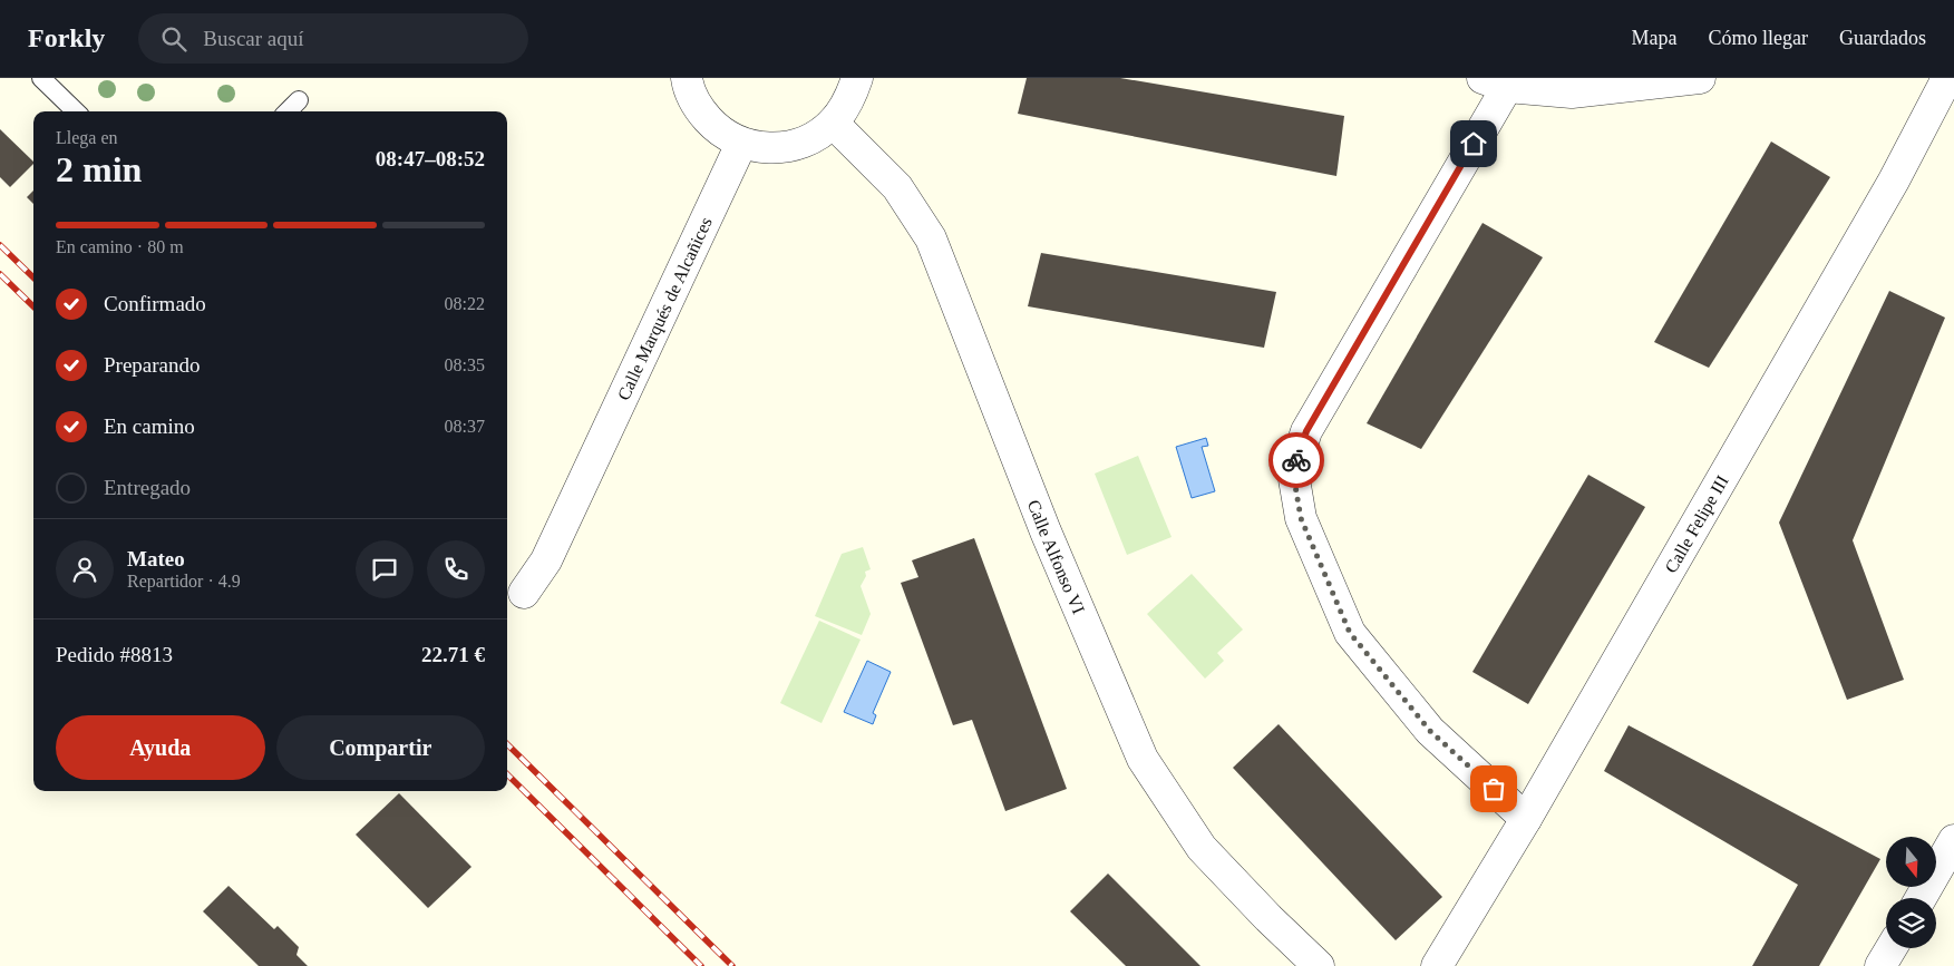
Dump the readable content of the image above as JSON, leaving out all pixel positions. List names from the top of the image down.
{
  "streets": {
    "street": ["Calle Marqués de Alcañices", "Calle Felipe III", "Calle Alfonso VI"]
  },
  "north": "bottom",
  "page": {
    "header": "Forkly",
    "search": "Buscar aquí",
    "nav": ["Mapa", "Cómo llegar", "Guardados"],
    "heading": ["2 min", "Llega en", "08:47–08:52"],
    "panel": [
      "Mateo",
      "Repartidor · 4.9",
      "Pedido #8813",
      "22.71 €"
    ],
    "bar": "En camino · 80 m",
    "list": [
      ["Confirmado", "08:22"],
      ["Preparando", "08:35"],
      ["En camino", "08:37"],
      "Entregado"
    ],
    "buttons": ["Ayuda", "Compartir"]
  }
}
